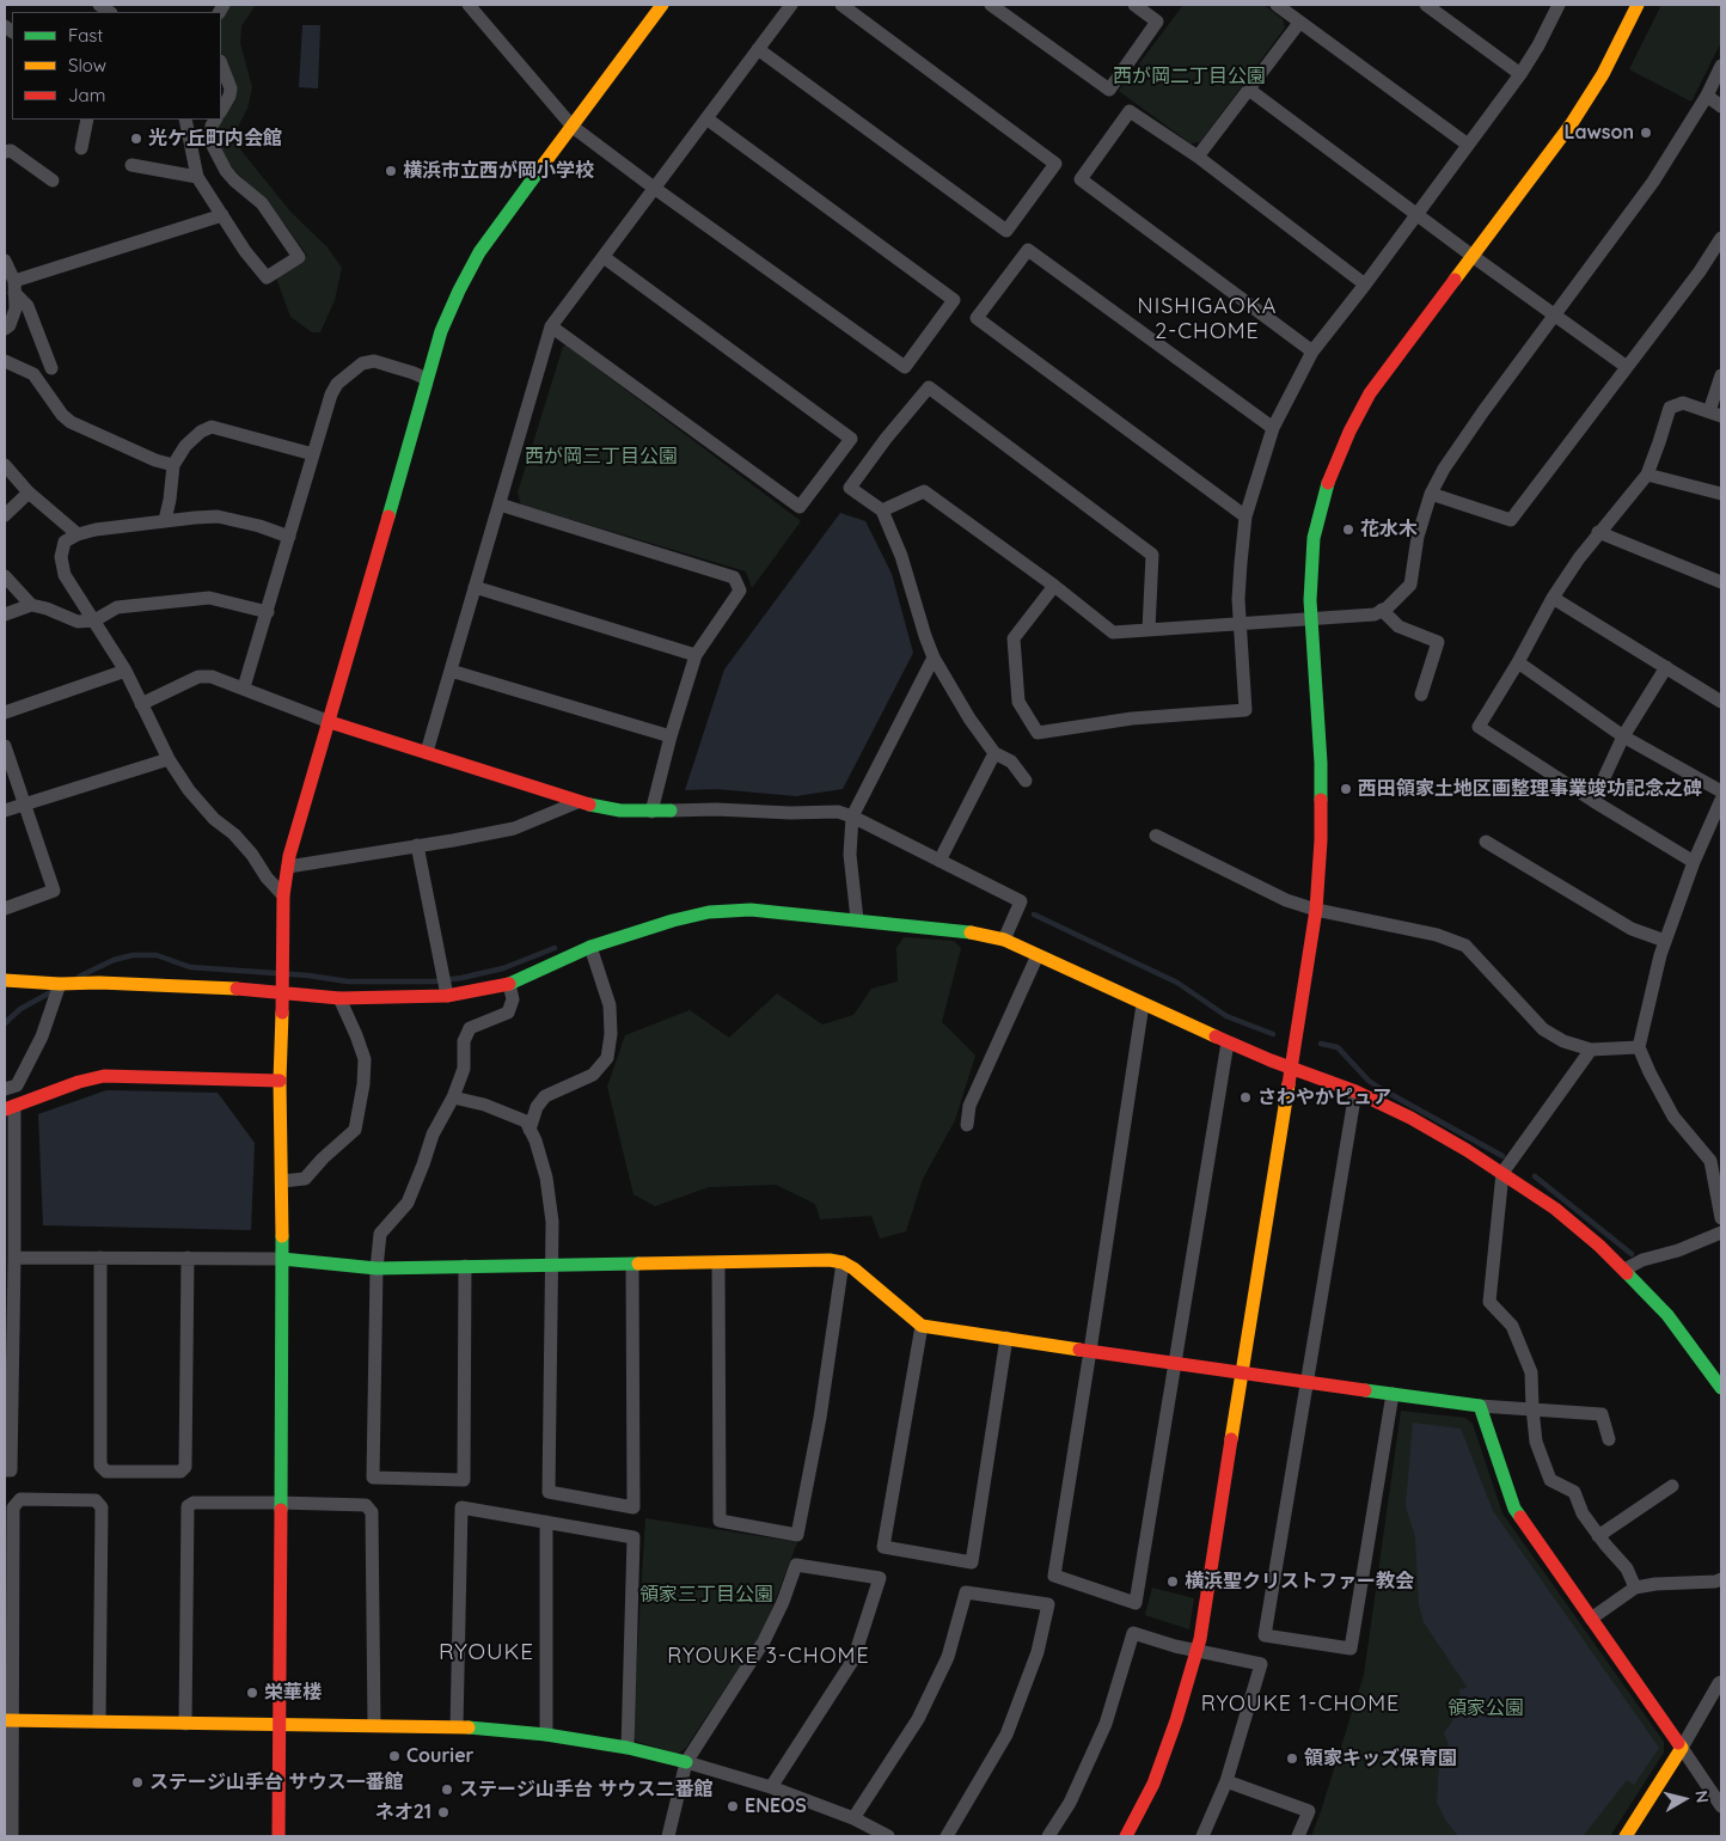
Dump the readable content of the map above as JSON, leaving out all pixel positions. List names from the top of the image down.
{
  "districts": [
    "NISHIGAOKA 2-CHOME",
    "RYOUKE",
    "RYOUKE 3-CHOME",
    "RYOUKE 1-CHOME"
  ],
  "parks": [
    "西が岡二丁目公園",
    "西が岡三丁目公園",
    "領家三丁目公園",
    "領家公園"
  ],
  "places": [
    "Lawson",
    "光ケ丘町内会館",
    "横浜市立西が岡小学校",
    "花水木",
    "西田領家土地区画整理事業竣功記念之碑",
    "さわやかピュア",
    "横浜聖クリストファー教会",
    "栄華楼",
    "Courier",
    "領家キッズ保育園",
    "ステージ山手台 サウス一番館",
    "ステージ山手台 サウス二番館",
    "ENEOS",
    "ネオ21"
  ],
  "legend": ["Fast", "Slow", "Jam"],
  "north": "right"
}
